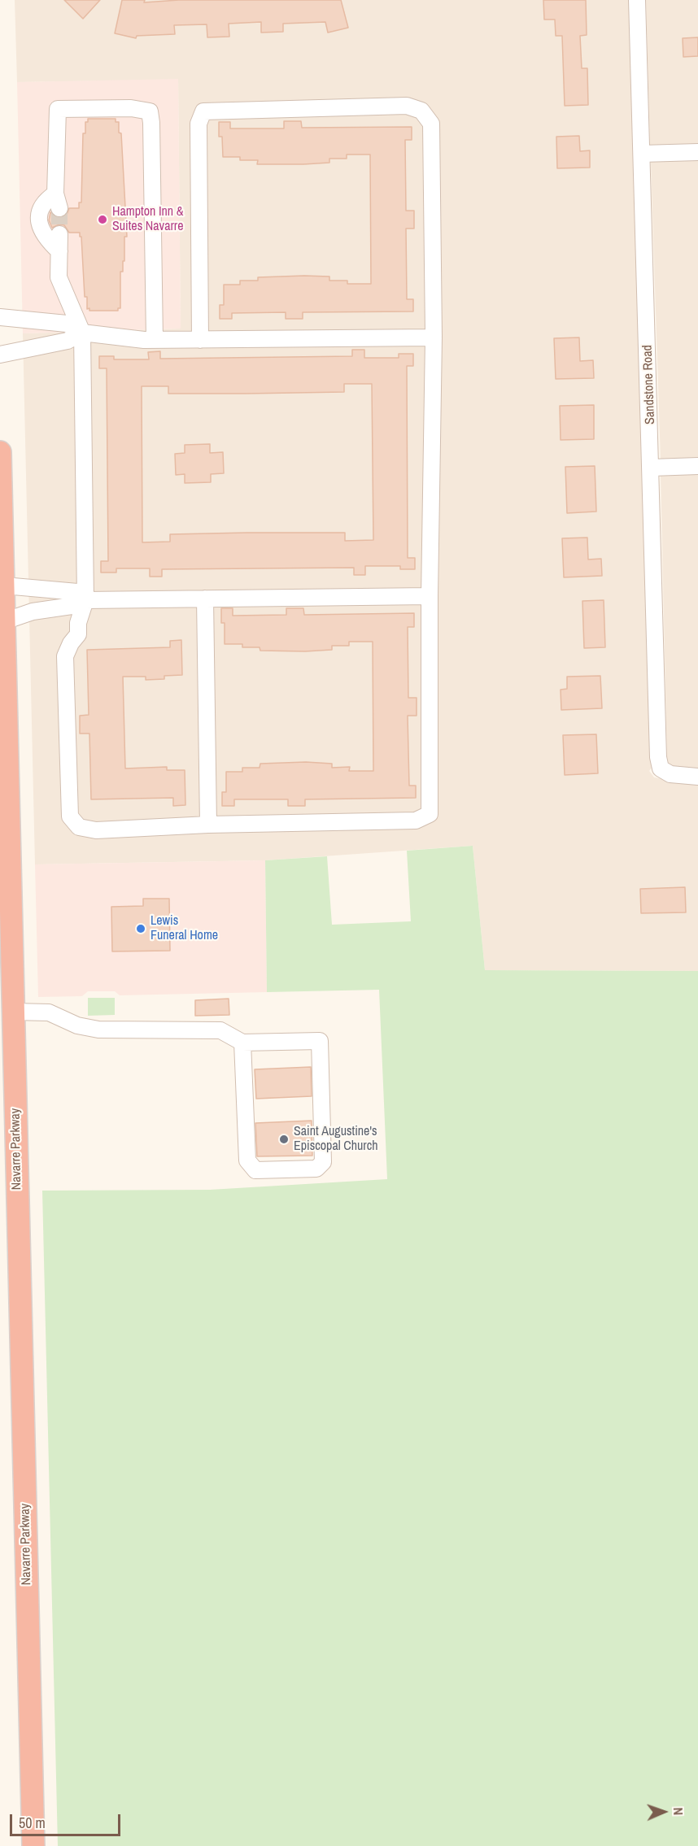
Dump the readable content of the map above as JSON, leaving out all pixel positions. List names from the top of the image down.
{
  "streets": {
    "highway": ["Navarre Parkway"],
    "street": ["Sandstone Road"]
  },
  "places": ["Hampton Inn & Suites Navarre", "Lewis Funeral Home", "Saint Augustine's Episcopal Church"],
  "scale_bar": "50 m",
  "north": "right"
}
